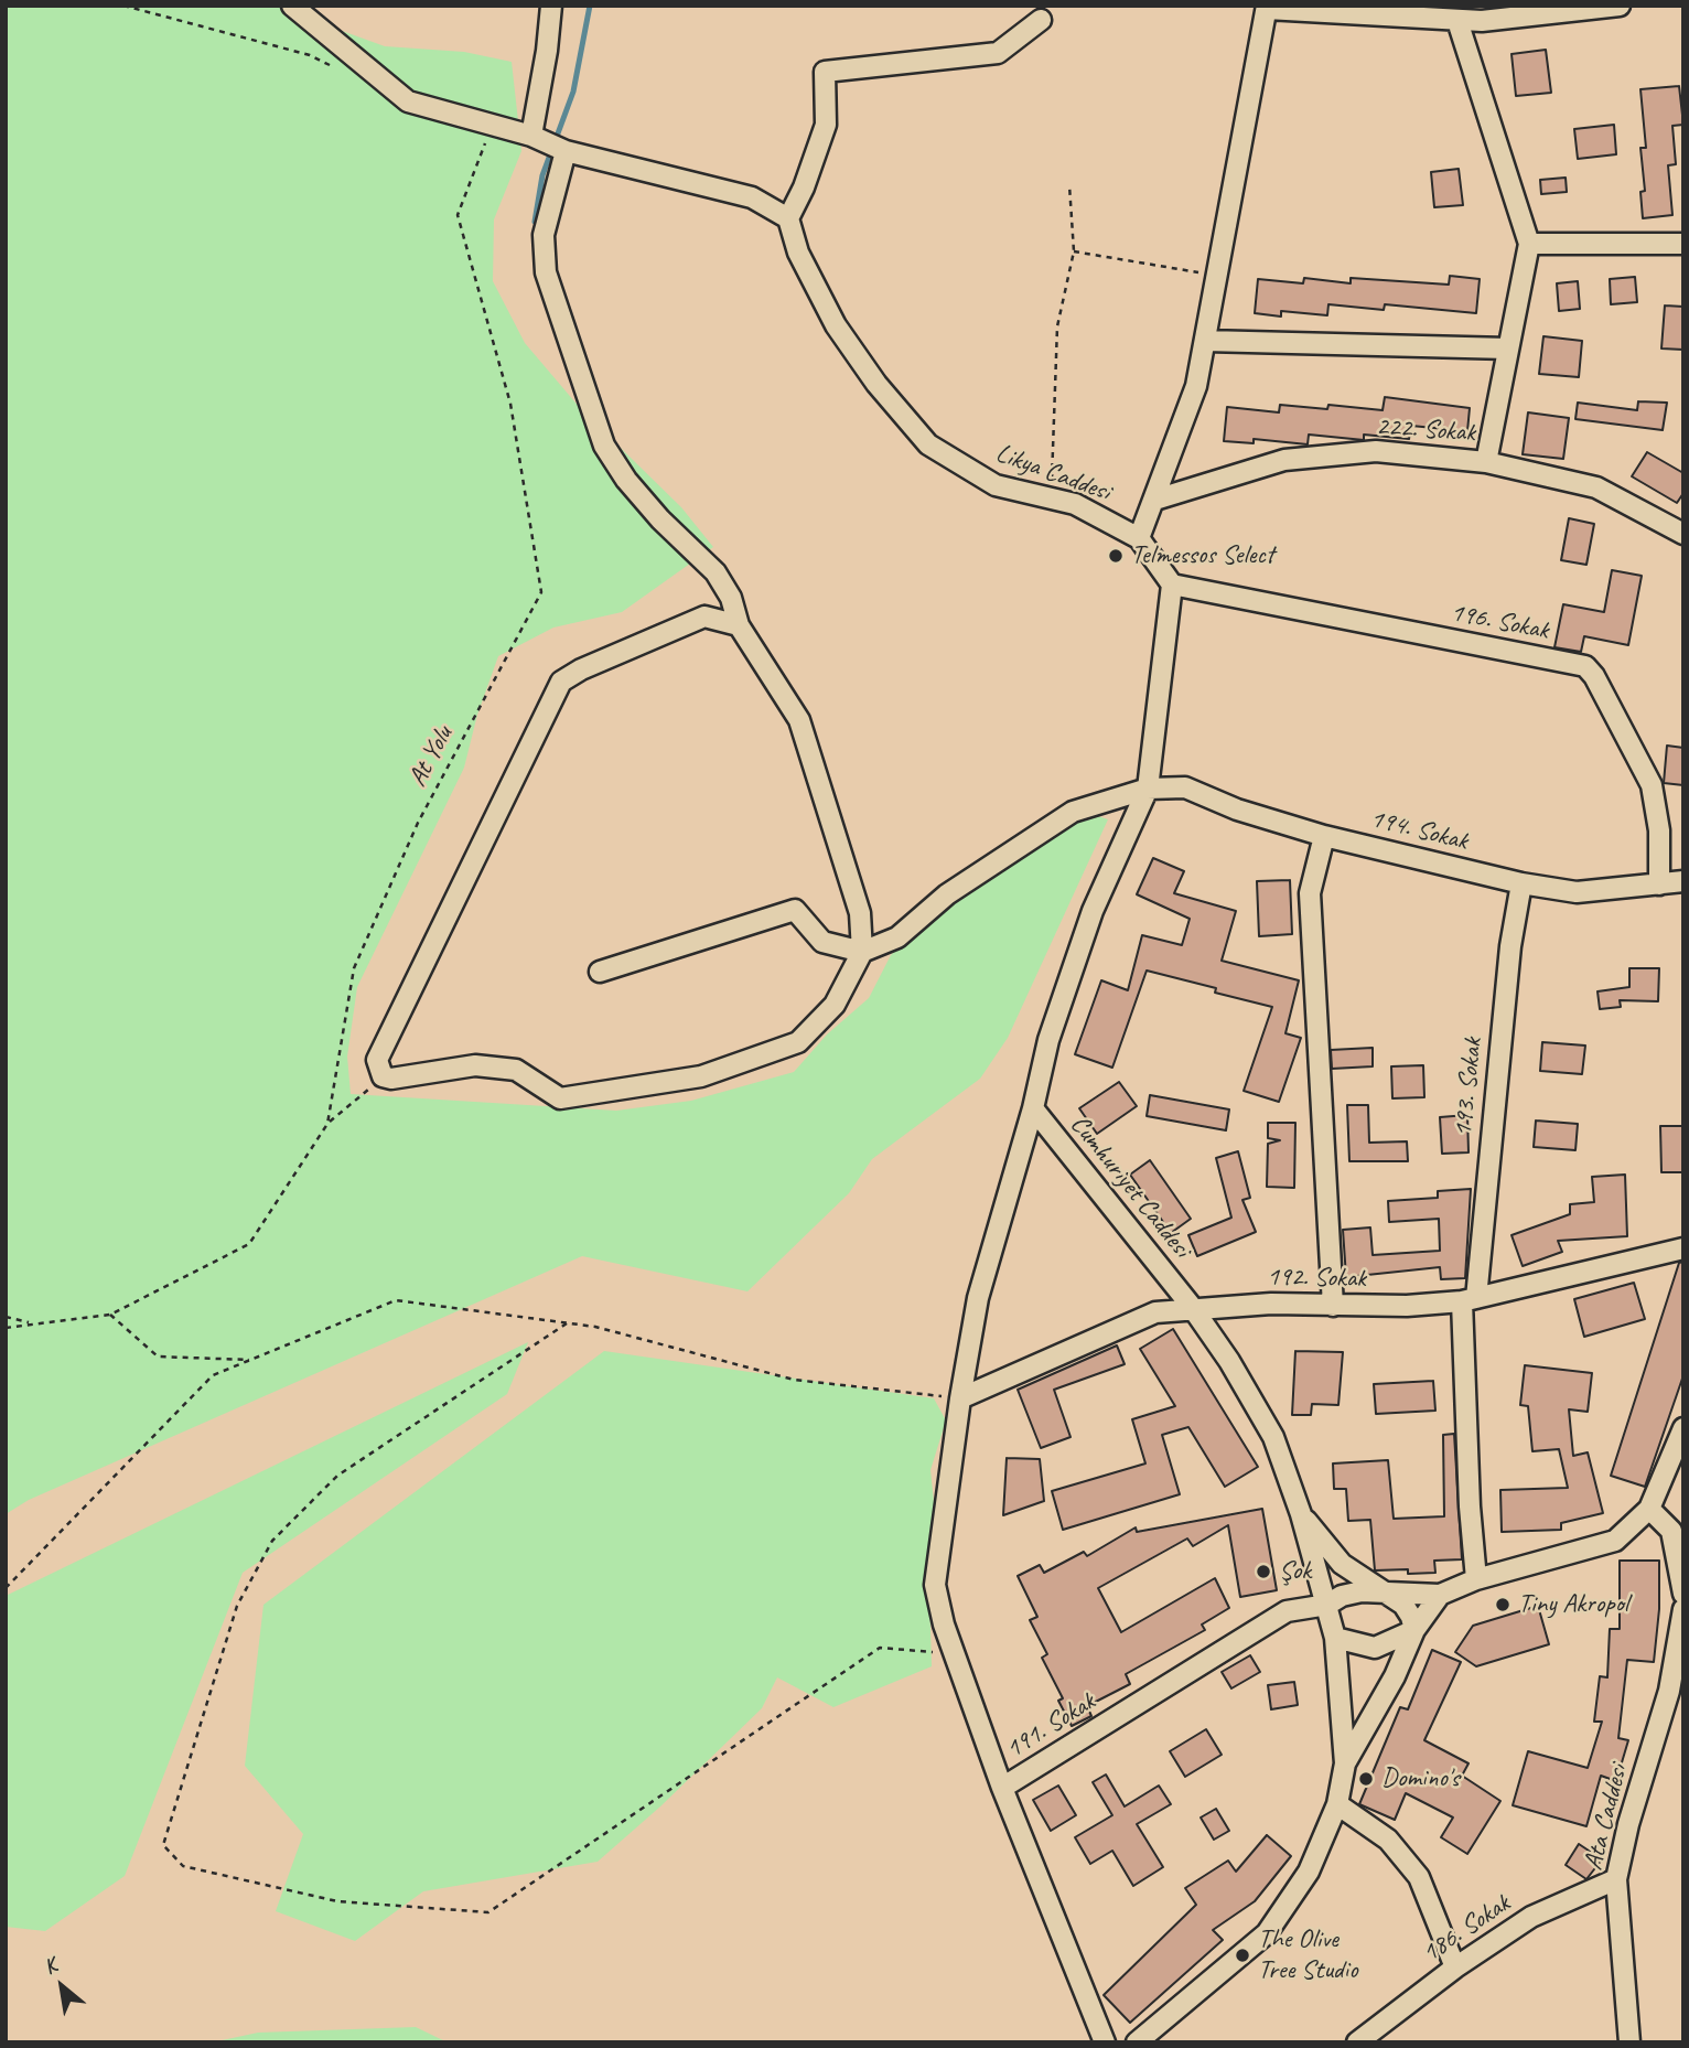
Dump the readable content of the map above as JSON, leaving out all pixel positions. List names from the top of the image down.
{
  "streets": {
    "street": [
      "222. Sokak",
      "Likya Caddesi",
      "196. Sokak",
      "194. Sokak",
      "193. Sokak",
      "Cumhuriyet Caddesi",
      "192. Sokak",
      "191. Sokak",
      "Ata Caddesi",
      "186. Sokak"
    ],
    "path": ["At Yolu"]
  },
  "crossings": [
    ["Likya Caddesi", "196. Sokak"],
    ["196. Sokak", "194. Sokak"],
    ["194. Sokak", "193. Sokak"],
    ["194. Sokak", "Cumhuriyet Caddesi"],
    ["193. Sokak", "192. Sokak"],
    ["Cumhuriyet Caddesi", "192. Sokak"],
    ["Cumhuriyet Caddesi", "191. Sokak"],
    ["Ata Caddesi", "186. Sokak"]
  ],
  "places": [
    "Telmessos Select",
    "Şok",
    "Tiny Akropol",
    "Domino's",
    "The Olive Tree Studio"
  ],
  "north": "top left"
}
